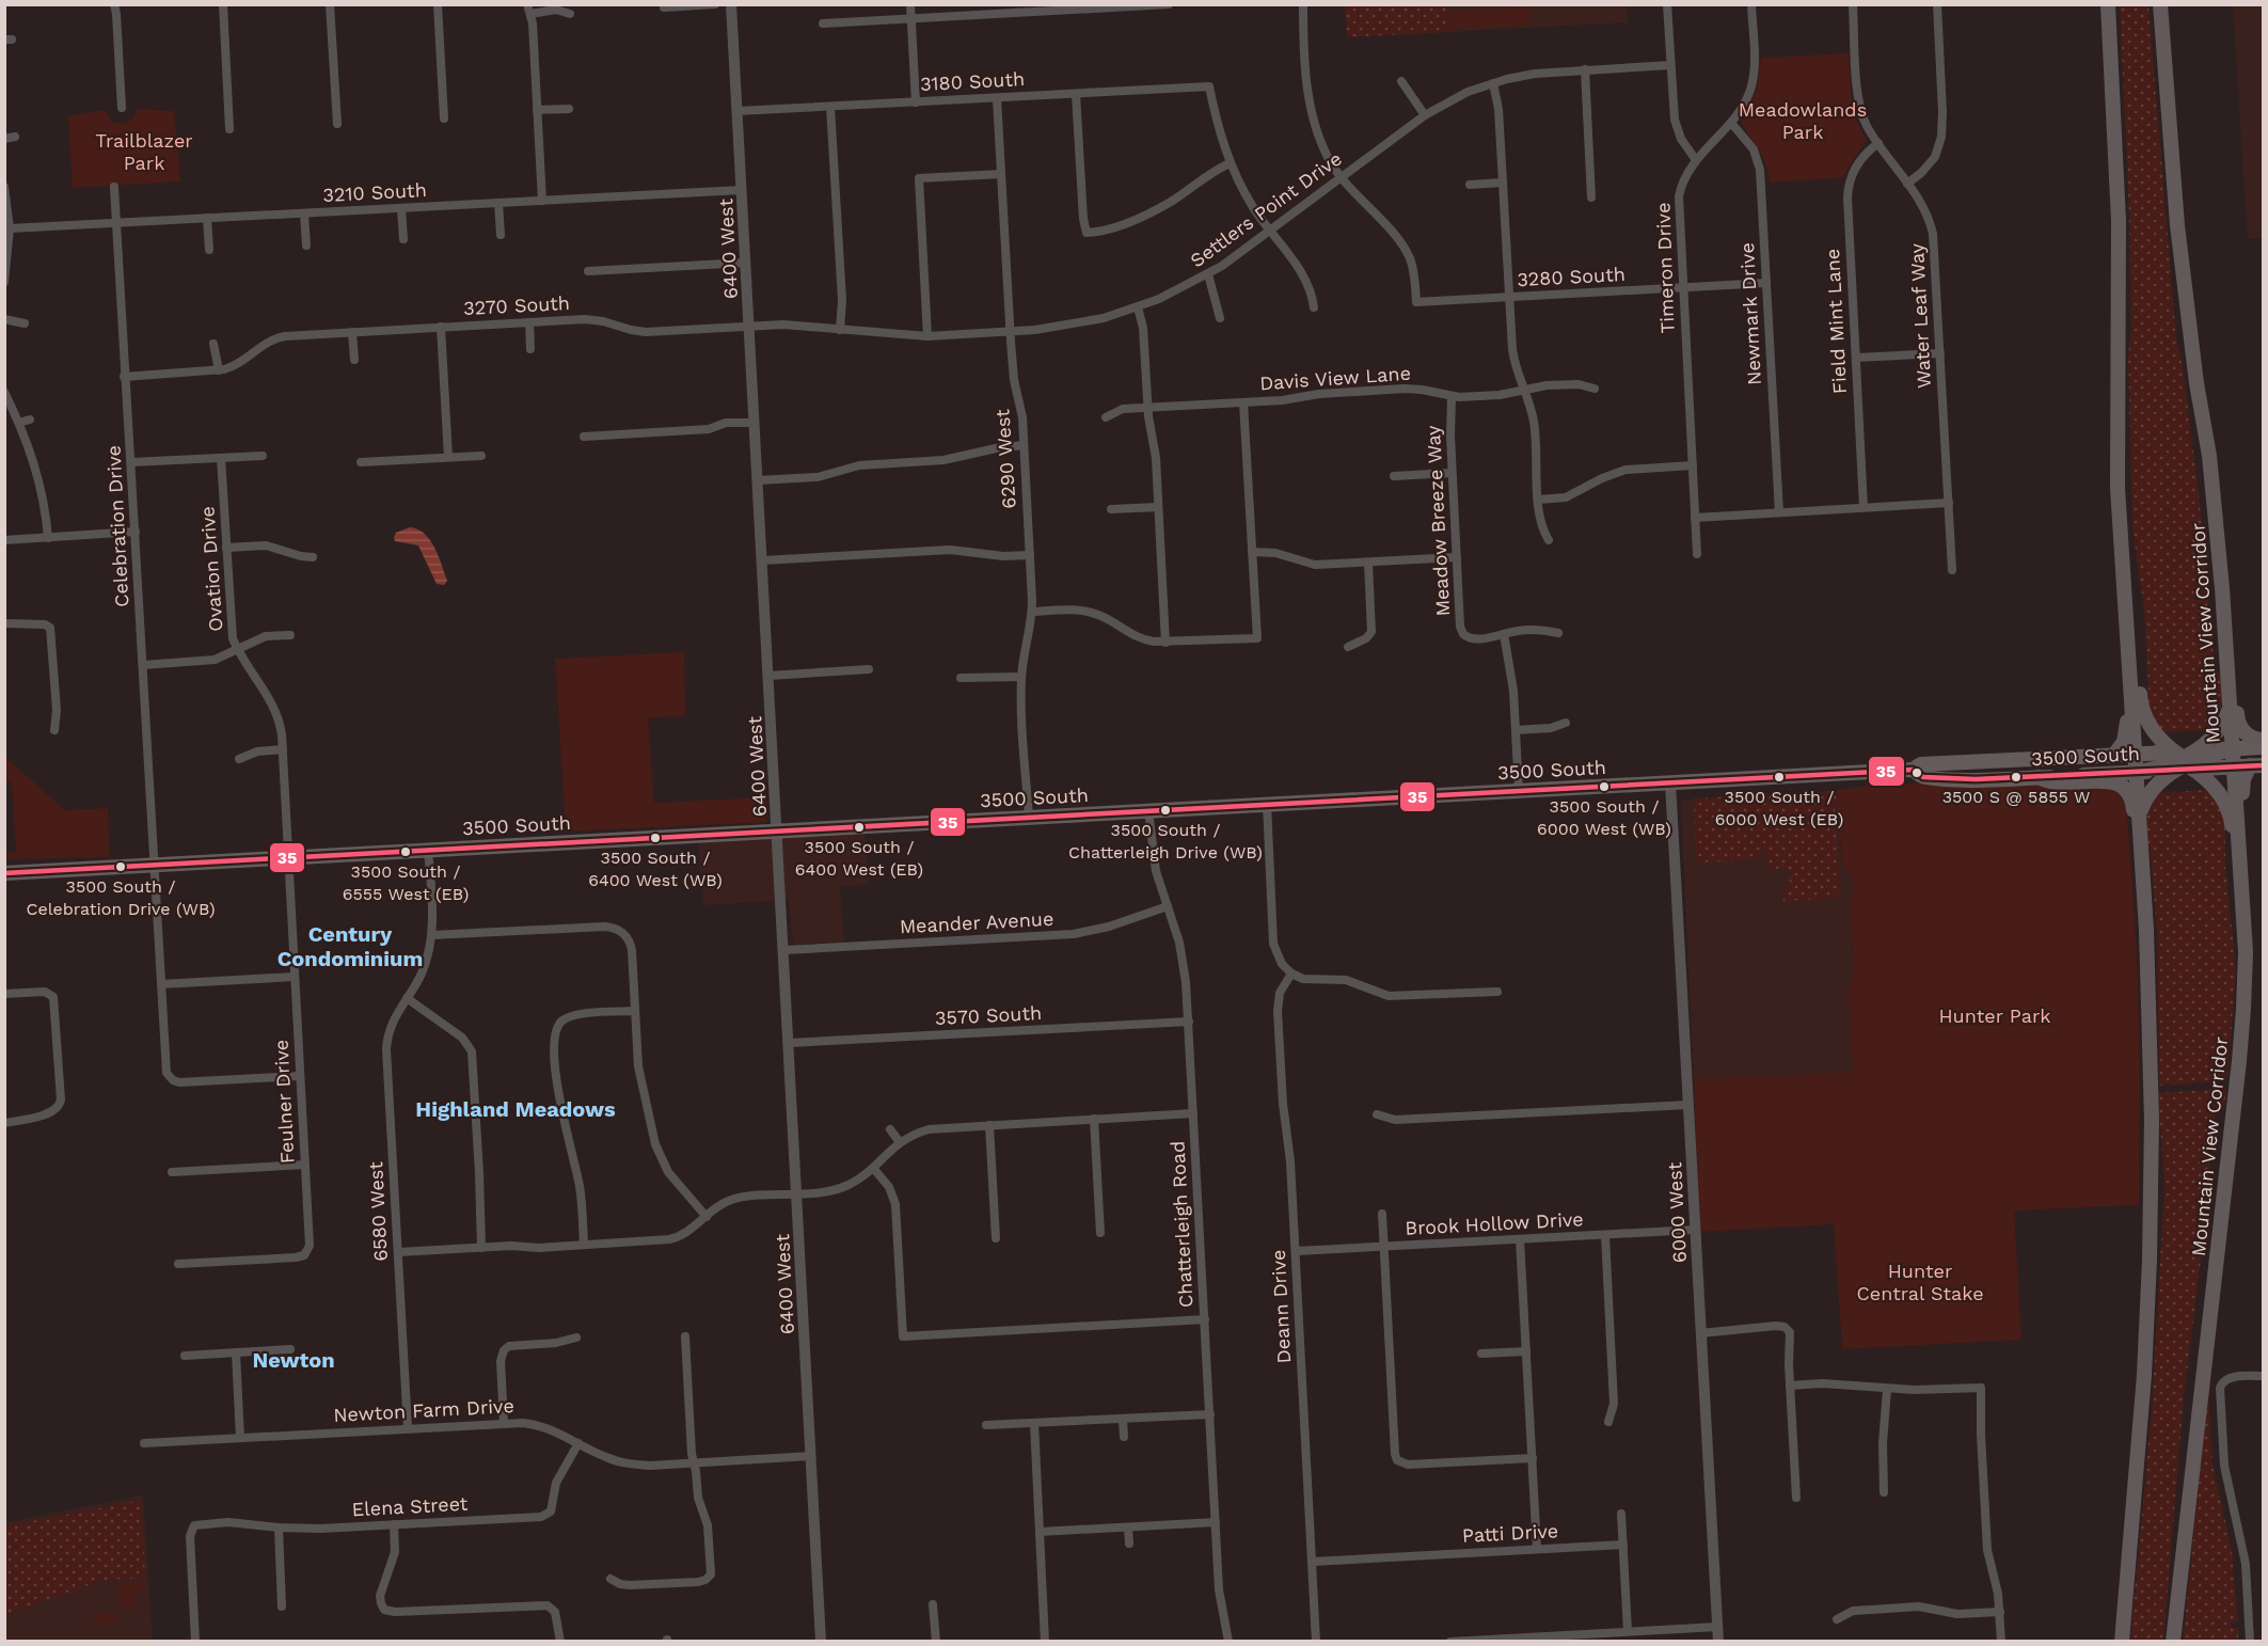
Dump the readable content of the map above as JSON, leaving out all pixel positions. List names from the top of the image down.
{
  "streets": {
    "highway": ["Mountain View Corridor"],
    "main road": ["3500 South"],
    "street": [
      "3180 South",
      "3210 South",
      "Settlers Point Drive",
      "6400 West",
      "Timeron Drive",
      "3280 South",
      "3270 South",
      "Newmark Drive",
      "Water Leaf Way",
      "Field Mint Lane",
      "Davis View Lane",
      "6290 West",
      "Meadow Breeze Way",
      "Celebration Drive",
      "Ovation Drive",
      "Meander Avenue",
      "3570 South",
      "Feulner Drive",
      "6580 West",
      "6000 West",
      "Brook Hollow Drive",
      "Chatterleigh Road",
      "Deann Drive",
      "Newton Farm Drive",
      "Elena Street",
      "Patti Drive"
    ]
  },
  "crossings": [
    ["3180 South", "6400 West"],
    ["3180 South", "6290 West"],
    ["3210 South", "6400 West"],
    ["3210 South", "Celebration Drive"],
    ["Settlers Point Drive", "6400 West"],
    ["Settlers Point Drive", "3280 South"],
    ["Settlers Point Drive", "3270 South"],
    ["Settlers Point Drive", "6290 West"],
    ["6400 West", "3270 South"],
    ["6400 West", "3500 South"],
    ["6400 West", "Meander Avenue"],
    ["6400 West", "3570 South"],
    ["6400 West", "Newton Farm Drive"],
    ["Timeron Drive", "3280 South"],
    ["Timeron Drive", "Newmark Drive"],
    ["3280 South", "Newmark Drive"],
    ["Water Leaf Way", "Field Mint Lane"],
    ["Davis View Lane", "Meadow Breeze Way"],
    ["6290 West", "3500 South"],
    ["Celebration Drive", "3500 South"],
    ["Celebration Drive", "Feulner Drive"],
    ["Ovation Drive", "3500 South"],
    ["Ovation Drive", "Feulner Drive"],
    ["3500 South", "Feulner Drive"],
    ["3500 South", "6580 West"],
    ["3500 South", "6000 West"],
    ["3500 South", "Chatterleigh Road"],
    ["Meander Avenue", "Chatterleigh Road"],
    ["3570 South", "Chatterleigh Road"],
    ["6580 West", "Newton Farm Drive"],
    ["6000 West", "Brook Hollow Drive"],
    ["Brook Hollow Drive", "Deann Drive"],
    ["Deann Drive", "Patti Drive"],
    ["Newton Farm Drive", "Elena Street"]
  ],
  "districts": ["Century Condominium", "Highland Meadows", "Newton"],
  "parks": [
    "Meadowlands Park",
    "Trailblazer Park",
    "Hunter Park",
    "Hunter Central Stake"
  ],
  "places": [
    "3500 South / 6000 West (EB)",
    "3500 S @ 5855 W",
    "3500 South / 6000 West (WB)",
    "3500 South / Chatterleigh Drive (WB)",
    "3500 South / 6400 West (EB)",
    "3500 South / 6400 West (WB)",
    "3500 South / 6555 West (EB)",
    "3500 South / Celebration Drive (WB)"
  ],
  "lines": ["transit line 35"]
}
